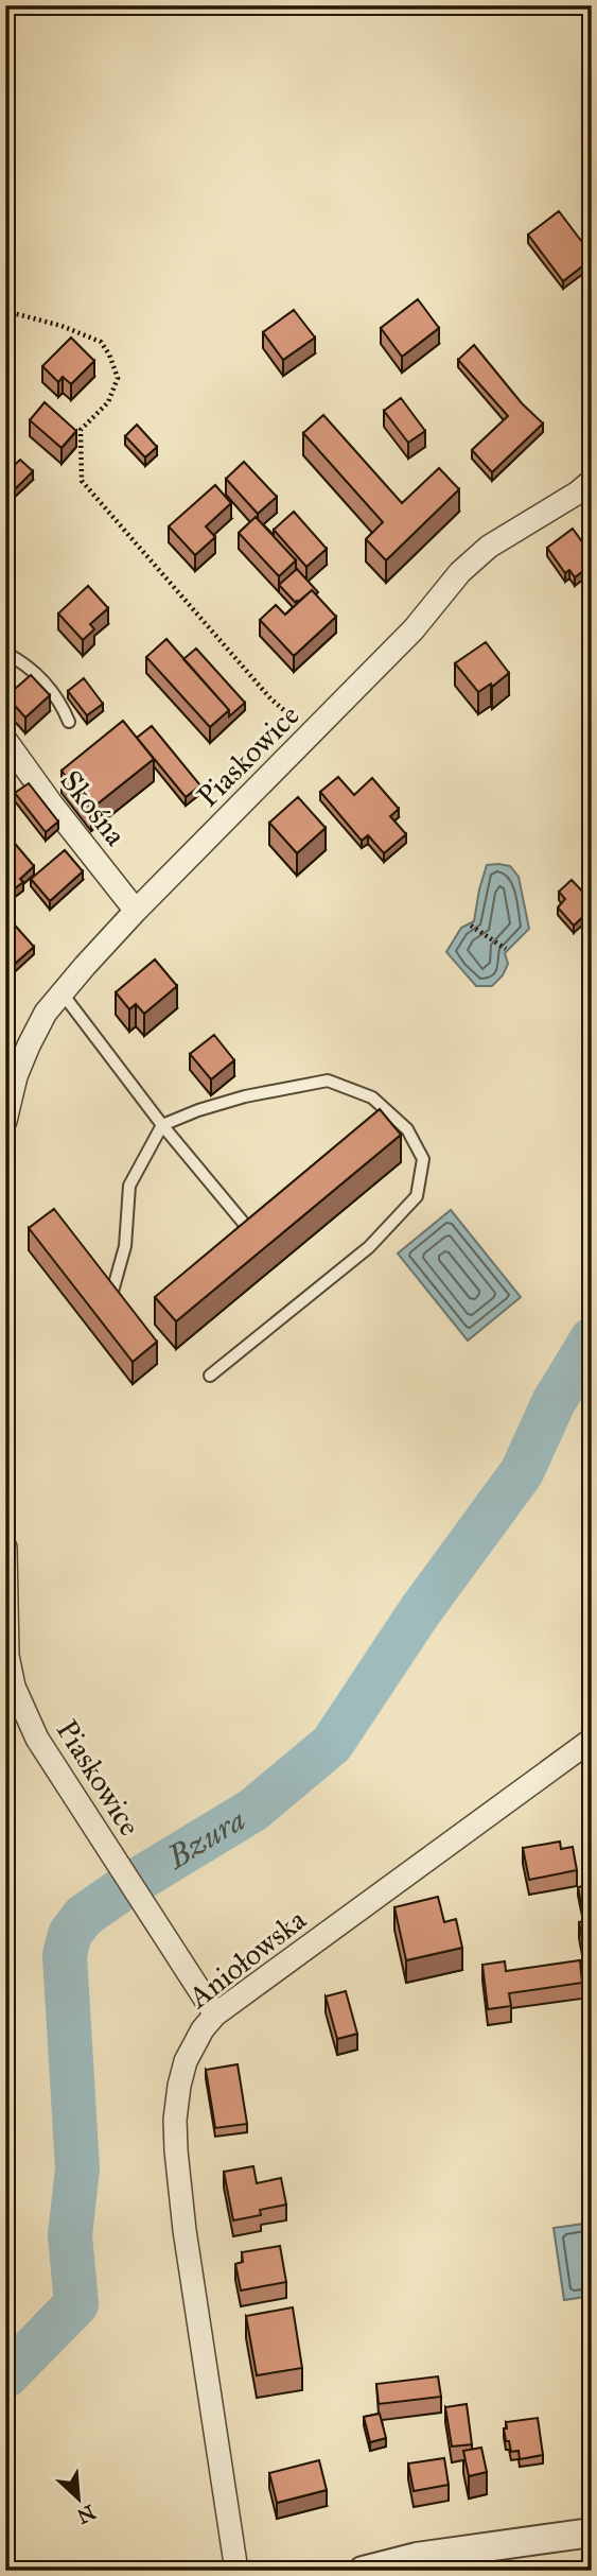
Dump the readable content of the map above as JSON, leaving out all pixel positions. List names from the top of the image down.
{
  "streets": {
    "street": ["Piaskowice", "Skośna", "Aniołowska"]
  },
  "crossings": [
    ["Piaskowice", "Skośna"],
    ["Piaskowice", "Aniołowska"]
  ],
  "water": ["Bzura"],
  "north": "bottom right"
}
